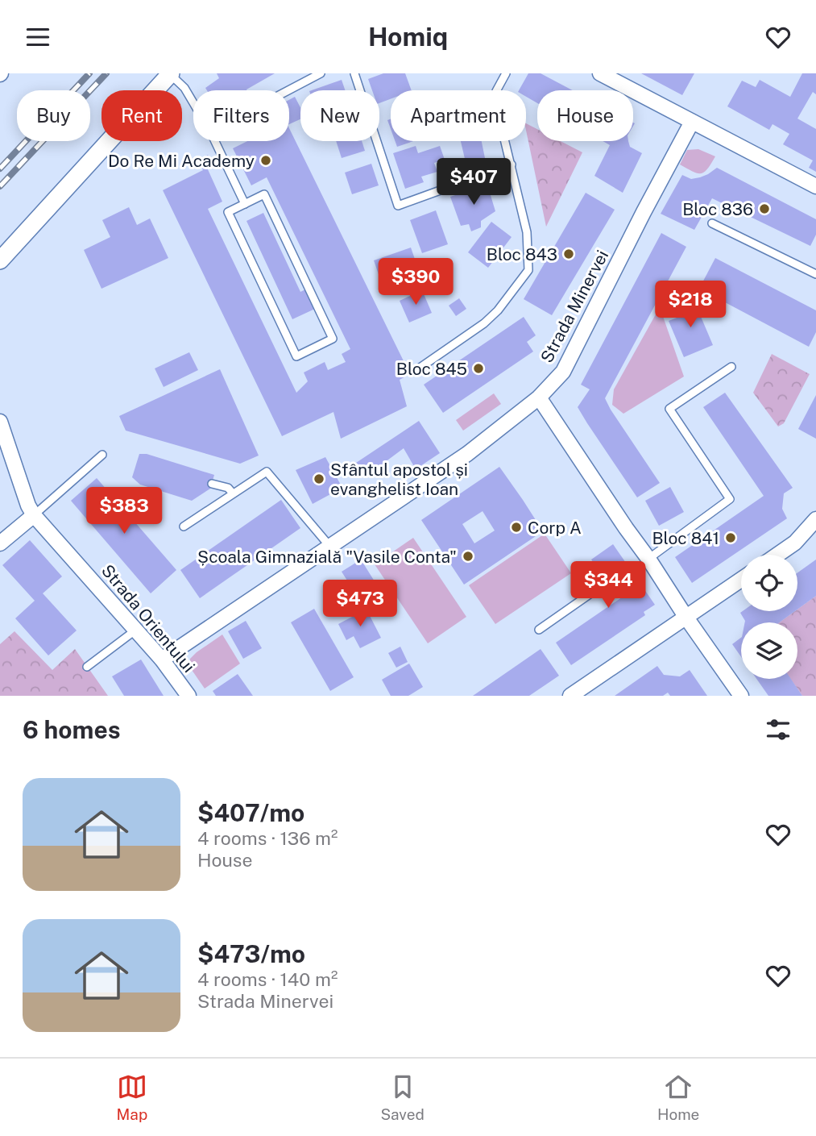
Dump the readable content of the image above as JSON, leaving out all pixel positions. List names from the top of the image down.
{
  "streets": {
    "street": ["Strada Minervei", "Strada Orientului"]
  },
  "crossings": [
    ["Strada Minervei", "Strada Orientului"]
  ],
  "places": [
    "Do Re Mi Academy",
    "Bloc 836",
    "Bloc 843",
    "Bloc 845",
    "Sfântul apostol și evanghelist Ioan",
    "Corp A",
    "Bloc 841",
    "Școala Gimnazială \"Vasile Conta\""
  ],
  "page": {
    "header": "Homiq",
    "chip": [
      "Buy",
      "Rent",
      "Filters",
      "New",
      "Apartment",
      "House"
    ],
    "price": [
      "$407",
      "$390",
      "$218",
      "$383",
      "$344",
      "$473"
    ],
    "heading": "6 homes",
    "list": [
      {
        "name": "$407/mo",
        "note": "4 rooms · 136 m² · House"
      },
      {
        "name": "$473/mo",
        "note": "4 rooms · 140 m² · Strada Minervei"
      }
    ],
    "tabs": ["Map", "Saved", "Home"]
  }
}
